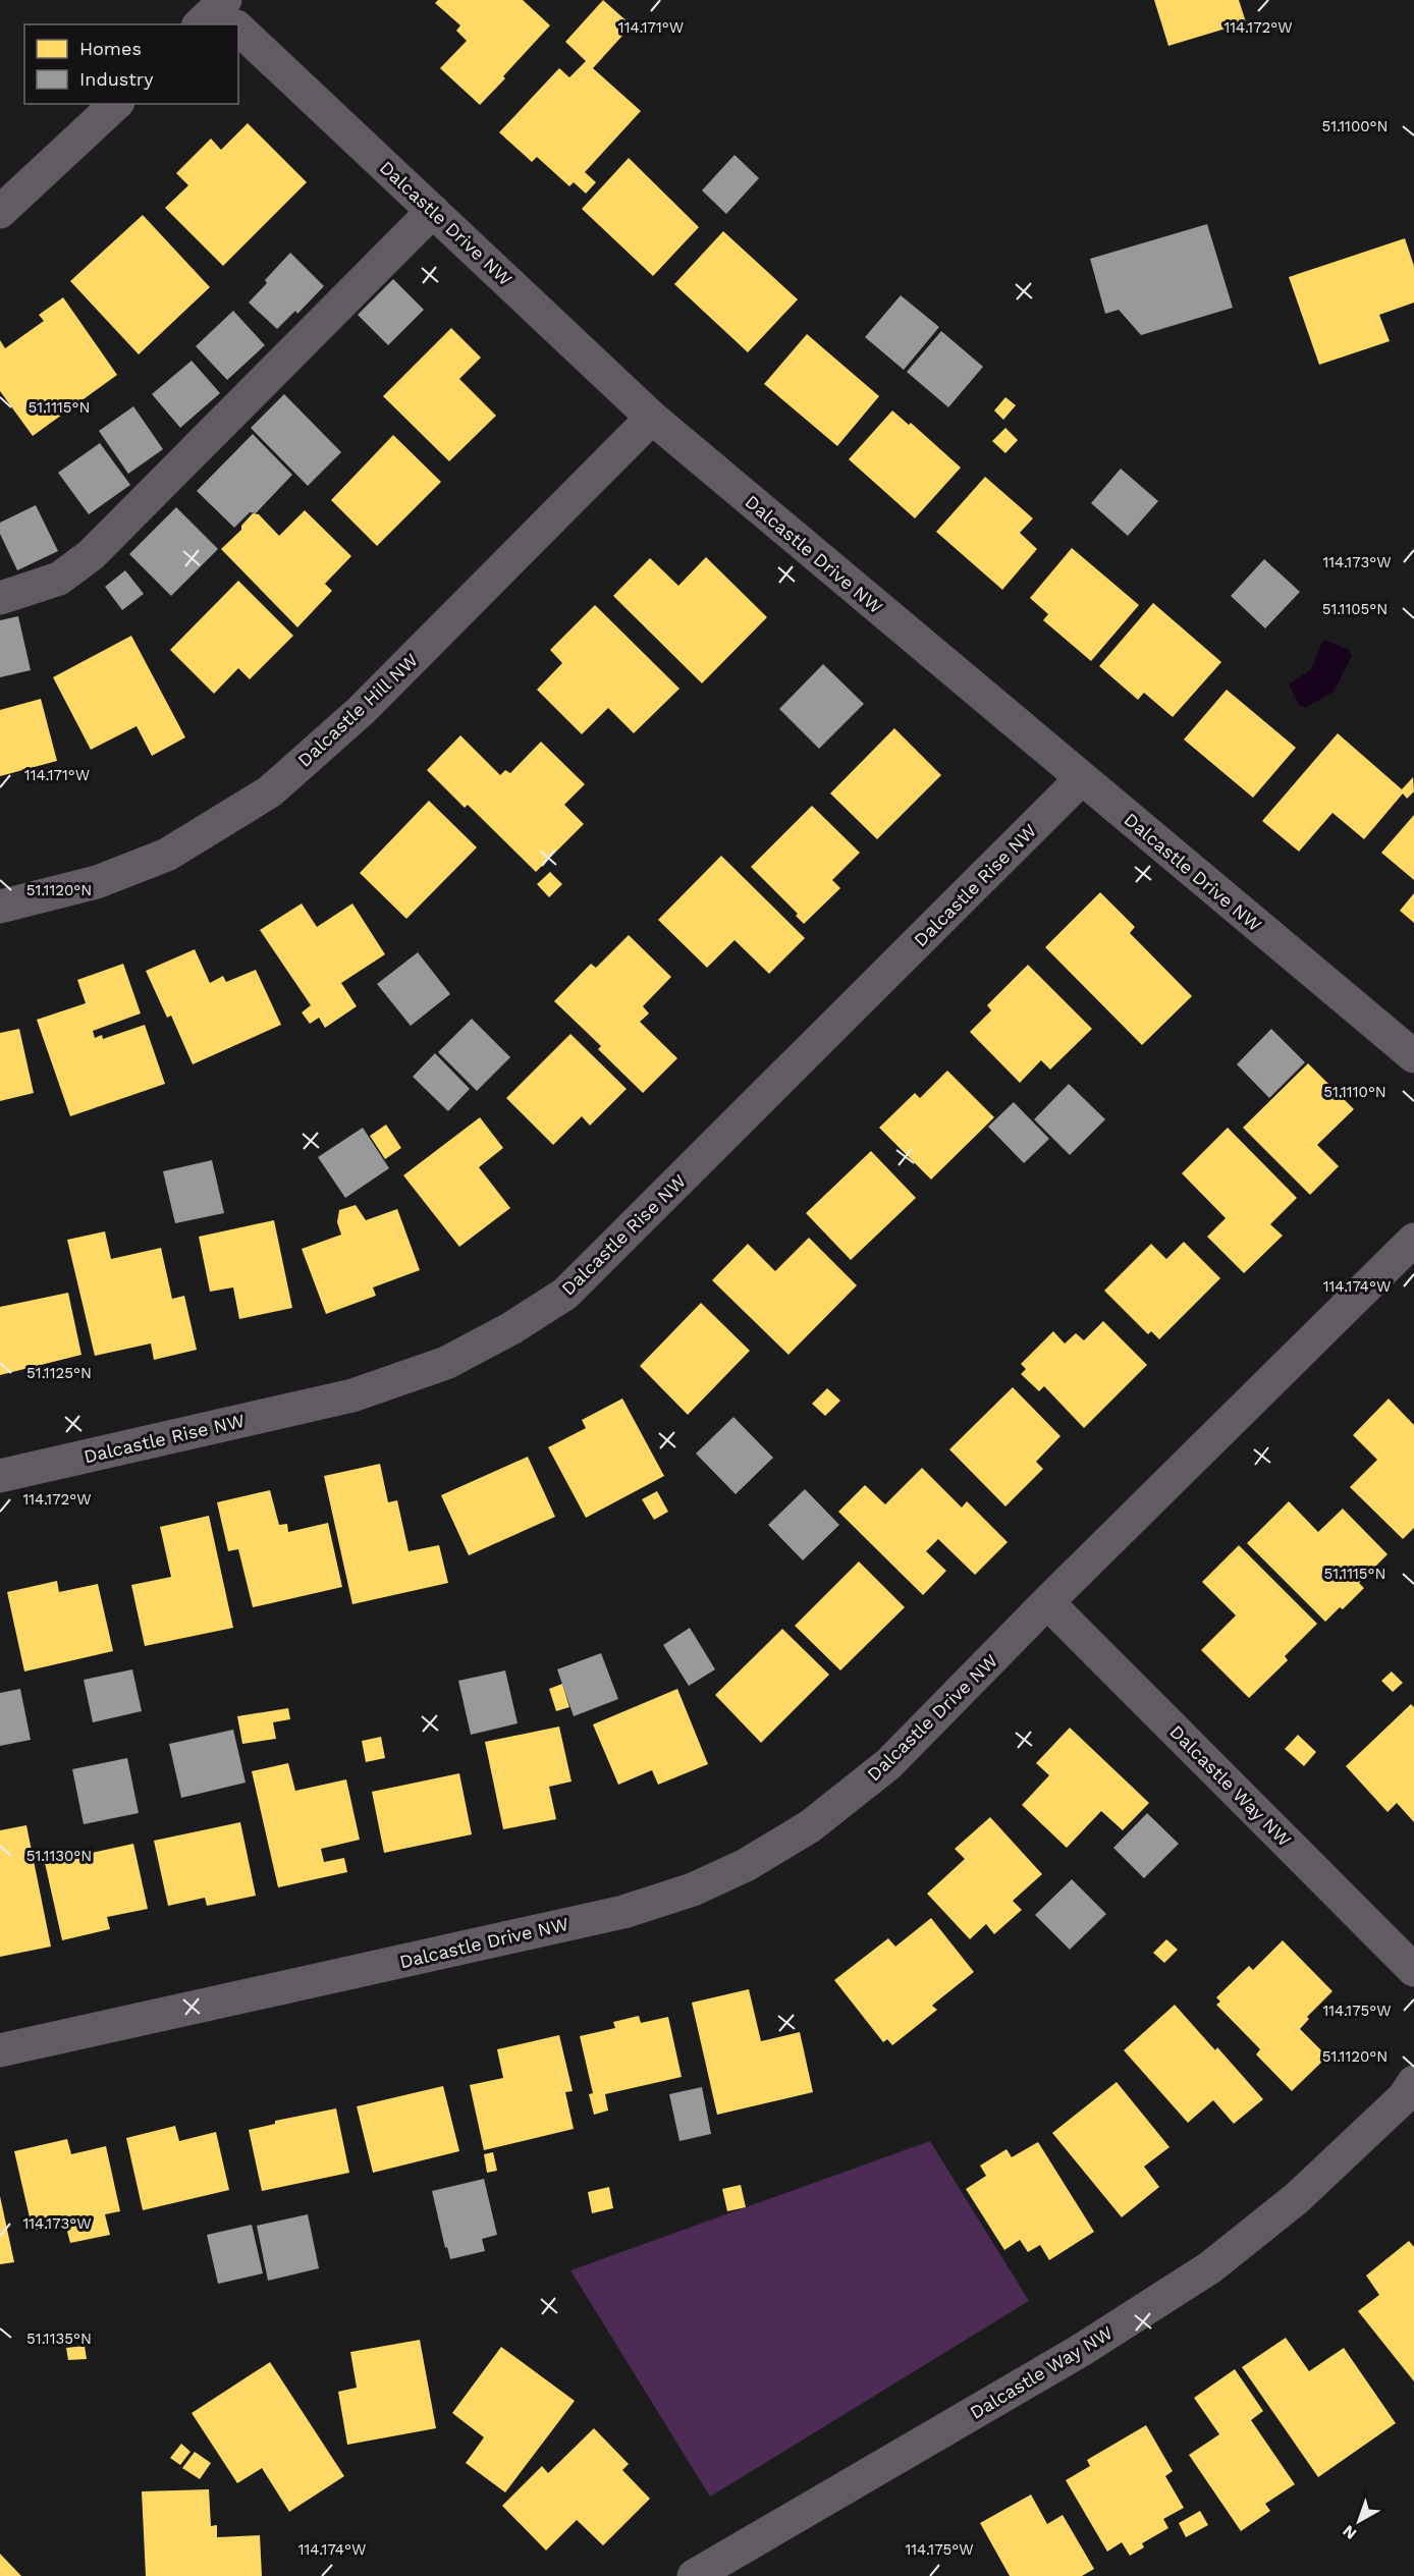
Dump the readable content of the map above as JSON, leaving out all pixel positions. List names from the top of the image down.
{
  "streets": {
    "street": [
      "Dalcastle Drive NW",
      "Dalcastle Hill NW",
      "Dalcastle Rise NW",
      "Dalcastle Way NW"
    ]
  },
  "crossings": [
    ["Dalcastle Drive NW", "Dalcastle Hill NW"],
    ["Dalcastle Drive NW", "Dalcastle Rise NW"],
    ["Dalcastle Drive NW", "Dalcastle Way NW"]
  ],
  "legend": ["Homes", "Industry"],
  "north": "bottom left",
  "coordinates": [
    "114.171°W",
    "114.172°W",
    "51.1100°N",
    "51.1115°N",
    "114.173°W",
    "51.1105°N",
    "51.1120°N",
    "51.1110°N",
    "114.174°W",
    "51.1125°N",
    "51.1130°N",
    "114.175°W",
    "51.1135°N"
  ]
}
